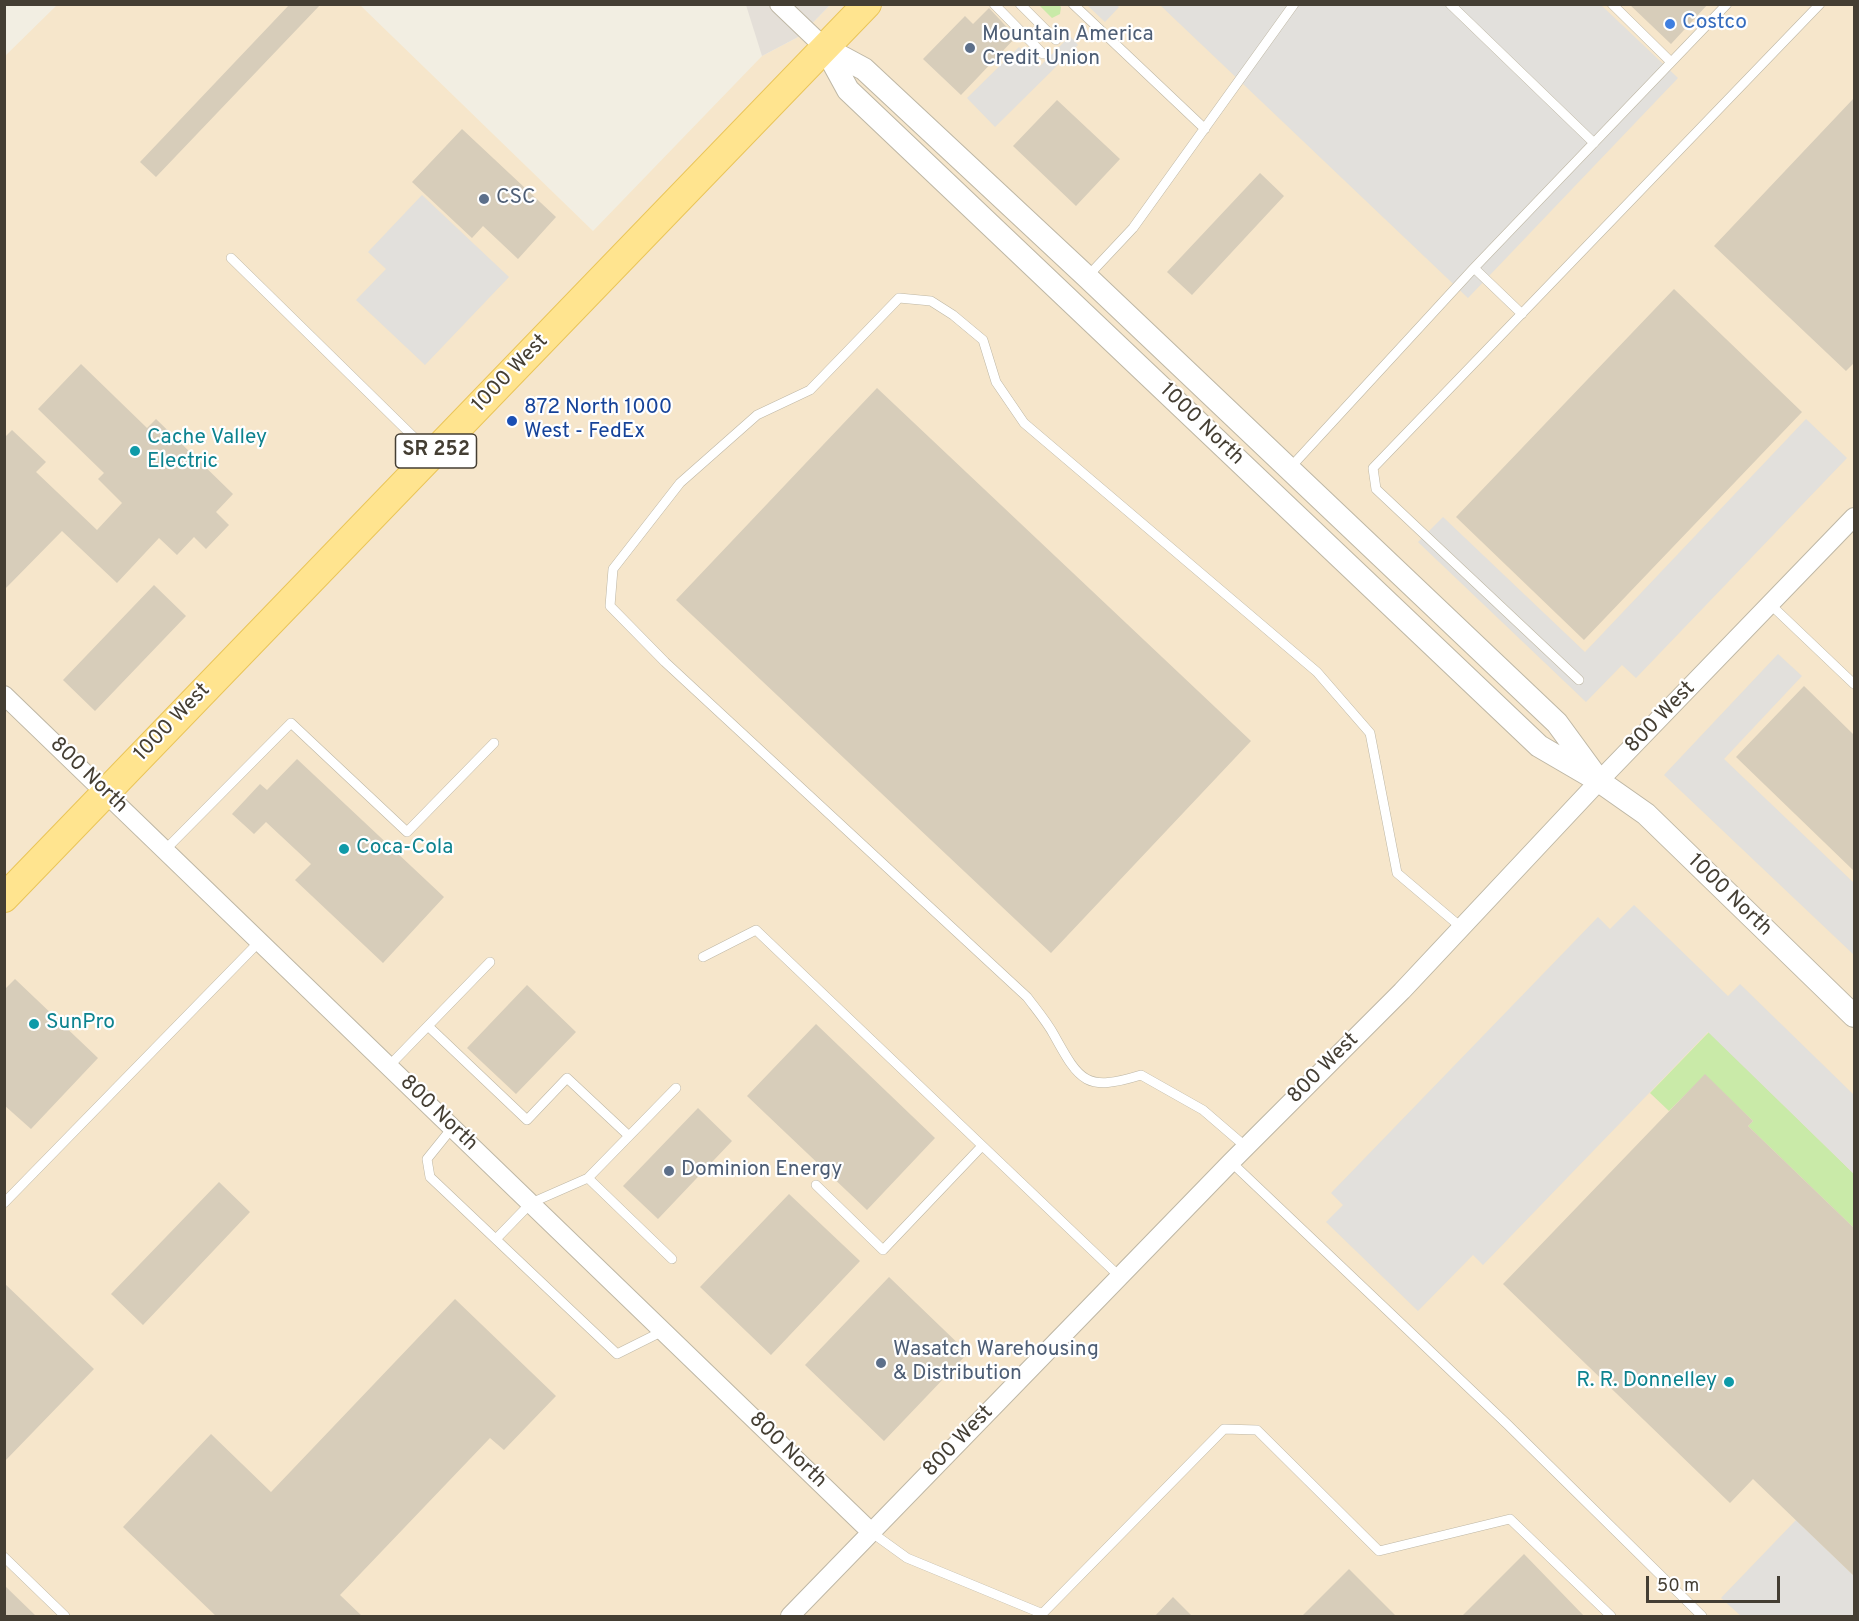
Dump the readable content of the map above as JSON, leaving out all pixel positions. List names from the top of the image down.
{
  "streets": {
    "main road": ["1000 West", "SR 252"],
    "street": ["1000 North", "800 West", "800 North"]
  },
  "crossings": [
    ["1000 West", "1000 North"],
    ["1000 West", "800 North"],
    ["1000 North", "800 West"],
    ["800 West", "800 North"]
  ],
  "places": [
    "Costco",
    "Mountain America Credit Union",
    "CSC",
    "872 North 1000 West - FedEx",
    "Cache Valley Electric",
    "Coca-Cola",
    "SunPro",
    "Dominion Energy",
    "Wasatch Warehousing & Distribution",
    "R. R. Donnelley"
  ],
  "scale_bar": "50 m"
}
